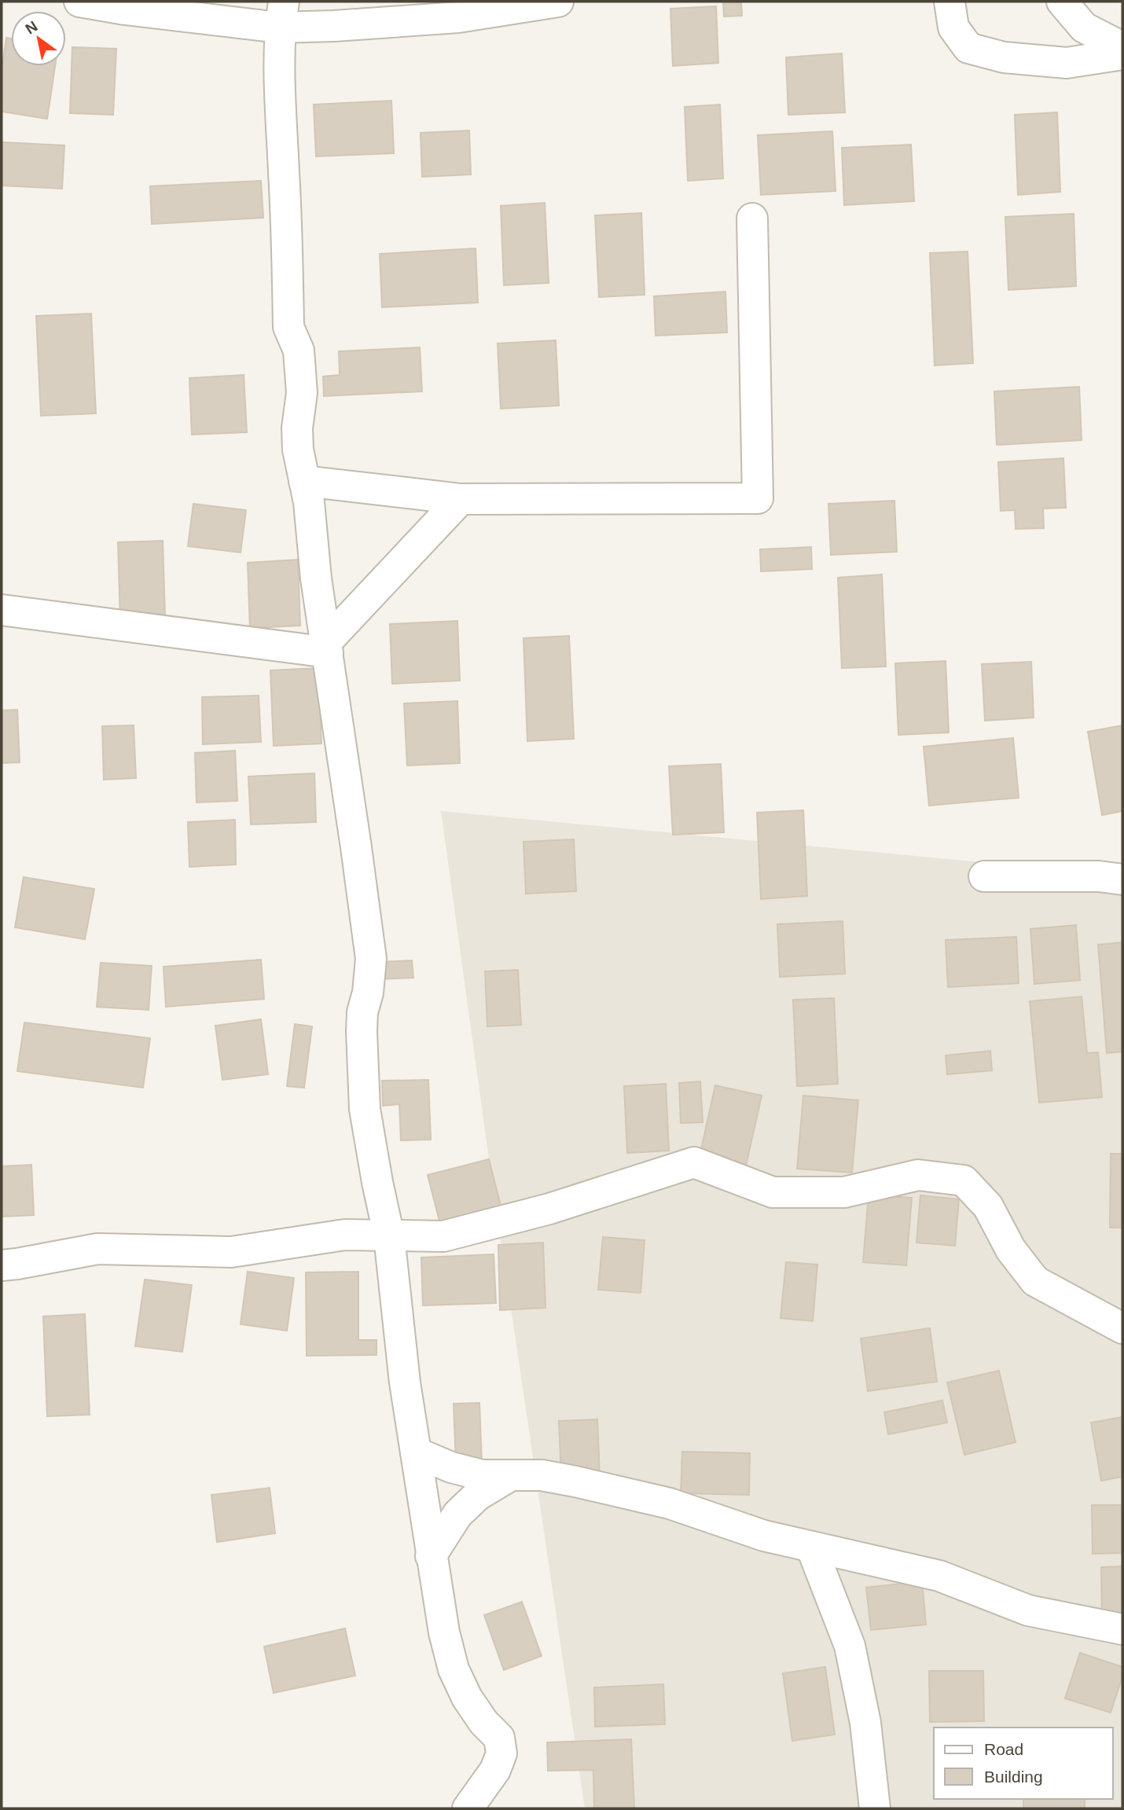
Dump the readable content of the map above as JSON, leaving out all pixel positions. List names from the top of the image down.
{
  "legend": ["Road", "Building"],
  "north": "top left"
}
